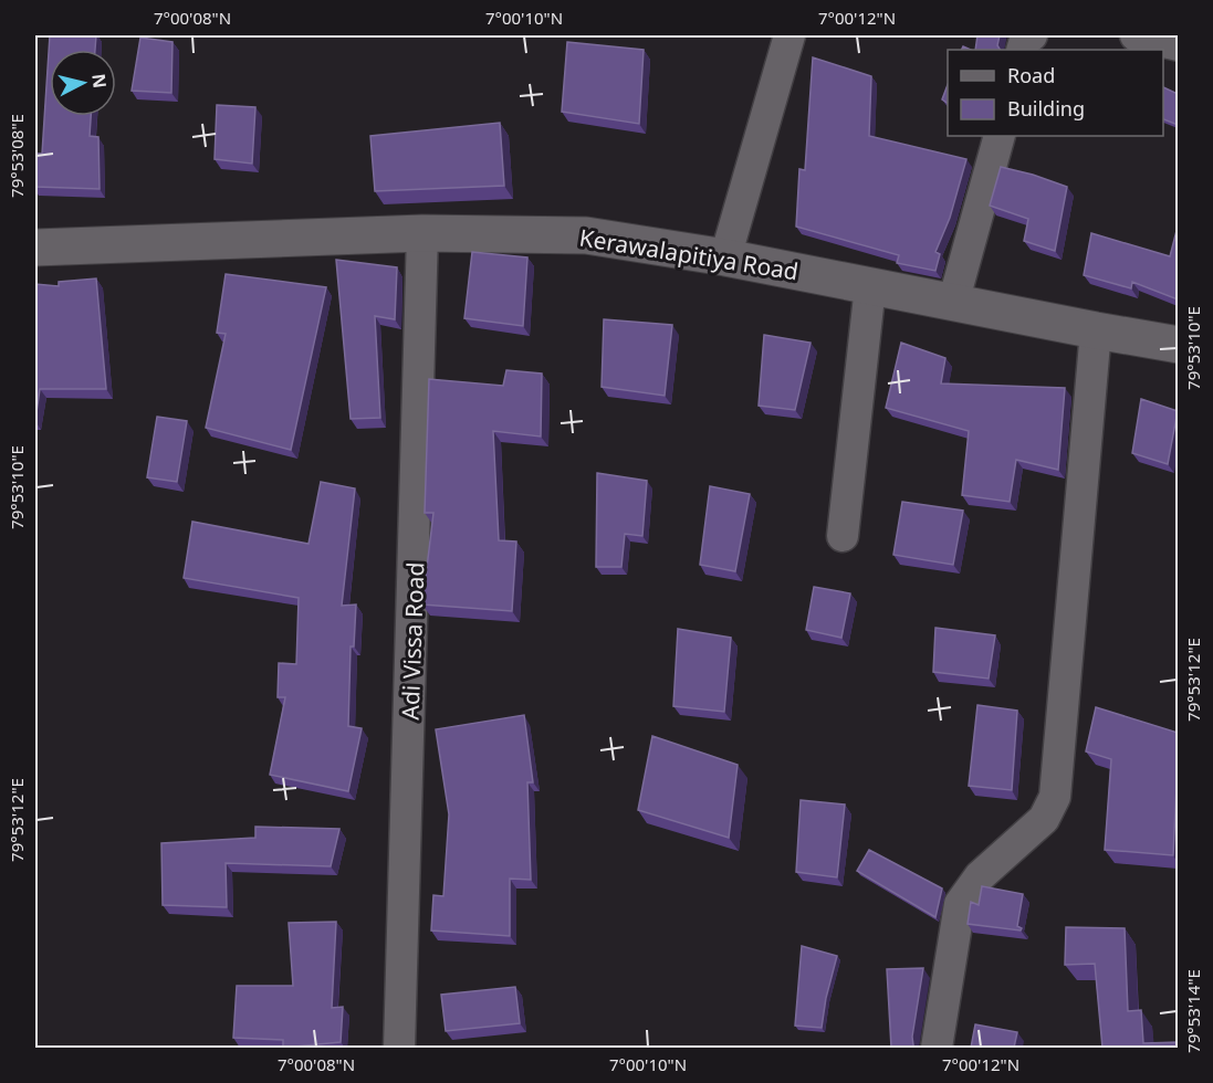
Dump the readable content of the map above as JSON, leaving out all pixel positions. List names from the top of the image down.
{
  "streets": {
    "street": ["Kerawalapitiya Road", "Adi Vissa Road"]
  },
  "crossings": [
    ["Kerawalapitiya Road", "Adi Vissa Road"]
  ],
  "legend": ["Road", "Building"],
  "north": "right",
  "coordinates": [
    "7°00'08\"N",
    "7°00'10\"N",
    "7°00'12\"N",
    "79°53'08\"E",
    "79°53'10\"E",
    "79°53'12\"E",
    "79°53'14\"E"
  ]
}
